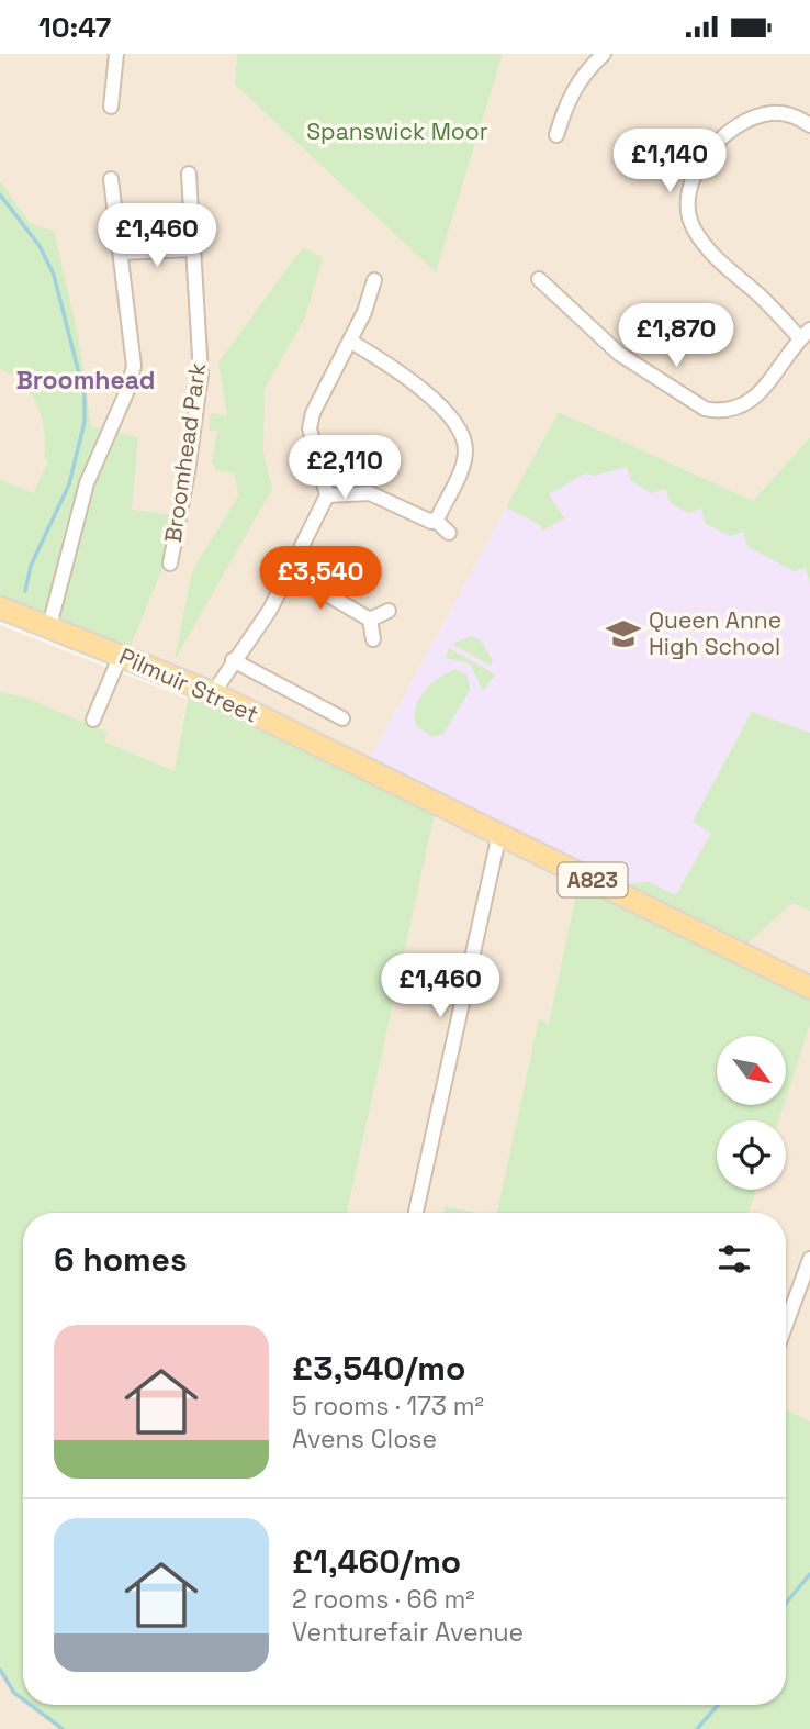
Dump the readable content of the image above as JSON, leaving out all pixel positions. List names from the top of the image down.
{
  "streets": {
    "main road": ["Pilmuir Street", "A823"],
    "street": ["Broomhead Park"]
  },
  "crossings": [
    ["Pilmuir Street", "A823"]
  ],
  "districts": ["Broomhead"],
  "parks": ["Spanswick Moor"],
  "places": {
    "school or university": ["Queen Anne High School"]
  },
  "north": "bottom right",
  "page": {
    "status": "10:47",
    "price": [
      "£1,140",
      "£1,460",
      "£1,870",
      "£2,110",
      "£3,540",
      "£1,460"
    ],
    "heading": "6 homes",
    "list": [
      {
        "name": "£3,540/mo",
        "note": "5 rooms · 173 m² · Avens Close"
      },
      {
        "name": "£1,460/mo",
        "note": "2 rooms · 66 m² · Venturefair Avenue"
      }
    ]
  }
}
